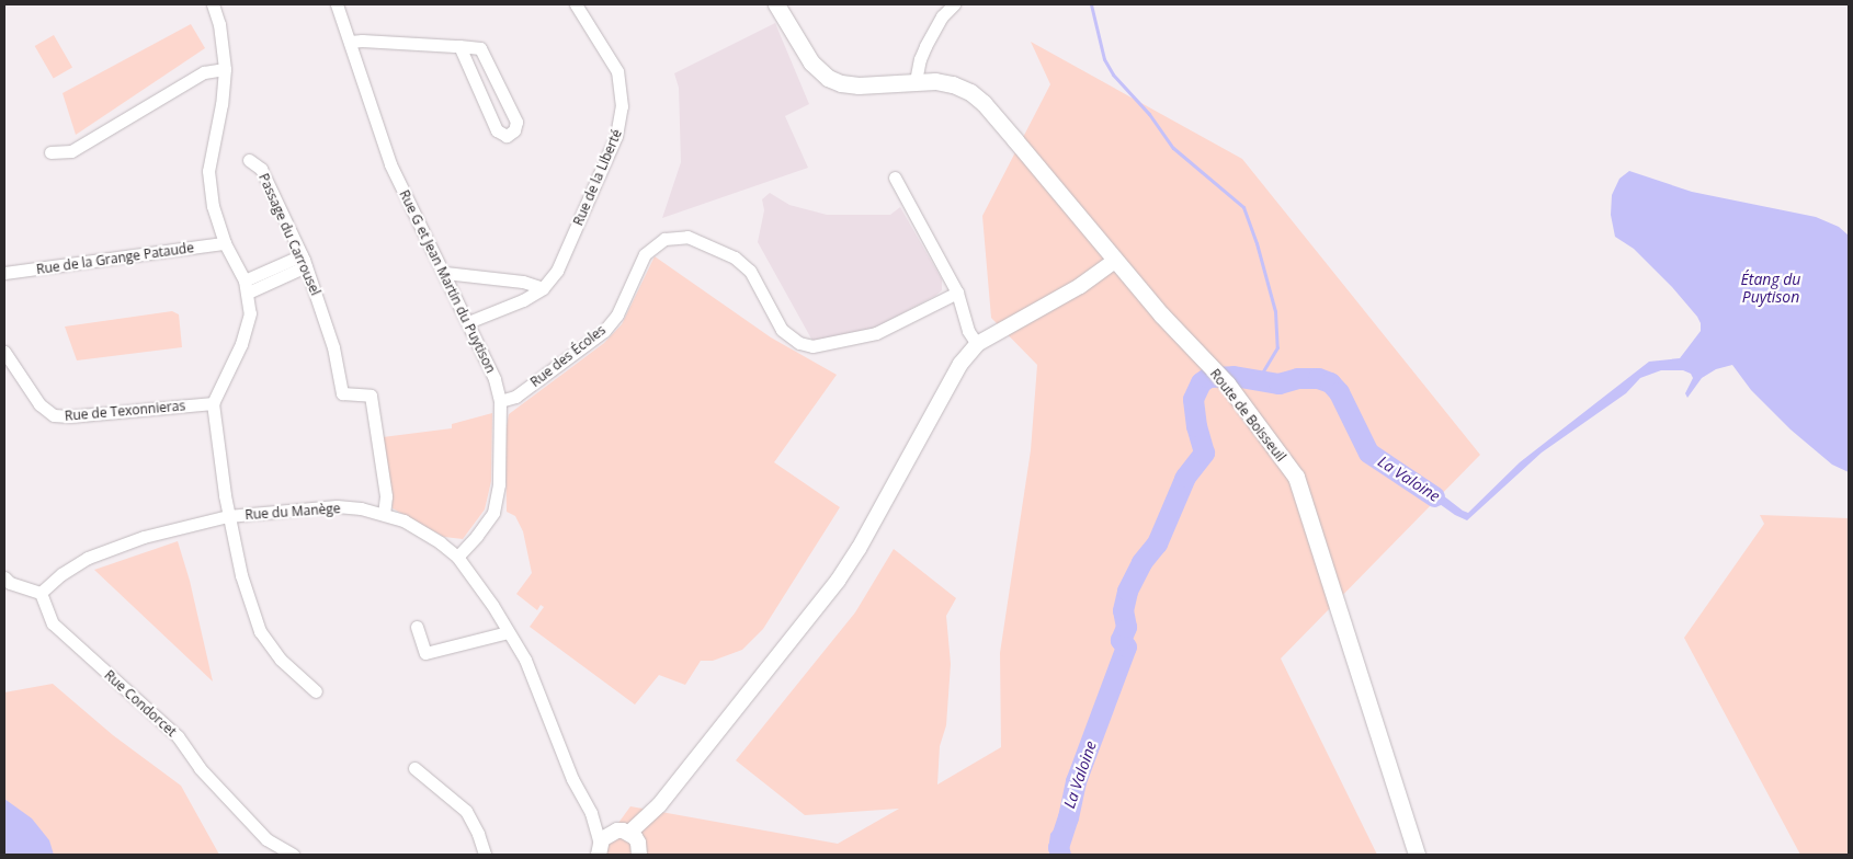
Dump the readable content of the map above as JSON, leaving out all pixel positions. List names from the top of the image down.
{
  "streets": {
    "main road": ["Route de Boisseuil"],
    "street": [
      "Rue de la Liberté",
      "Passage du Carrousel",
      "Rue de la Grange Pataude",
      "Rue G et Jean Martin du Puytison",
      "Rue des Écoles",
      "Rue de Texonnieras",
      "Rue du Manège",
      "Rue Condorcet"
    ]
  },
  "crossings": [
    ["Passage du Carrousel", "Rue du Manège"],
    ["Rue G et Jean Martin du Puytison", "Rue des Écoles"],
    ["Rue G et Jean Martin du Puytison", "Rue du Manège"],
    ["Rue du Manège", "Rue Condorcet"]
  ],
  "water": ["Étang du Puytison", "La Valoine"]
}
